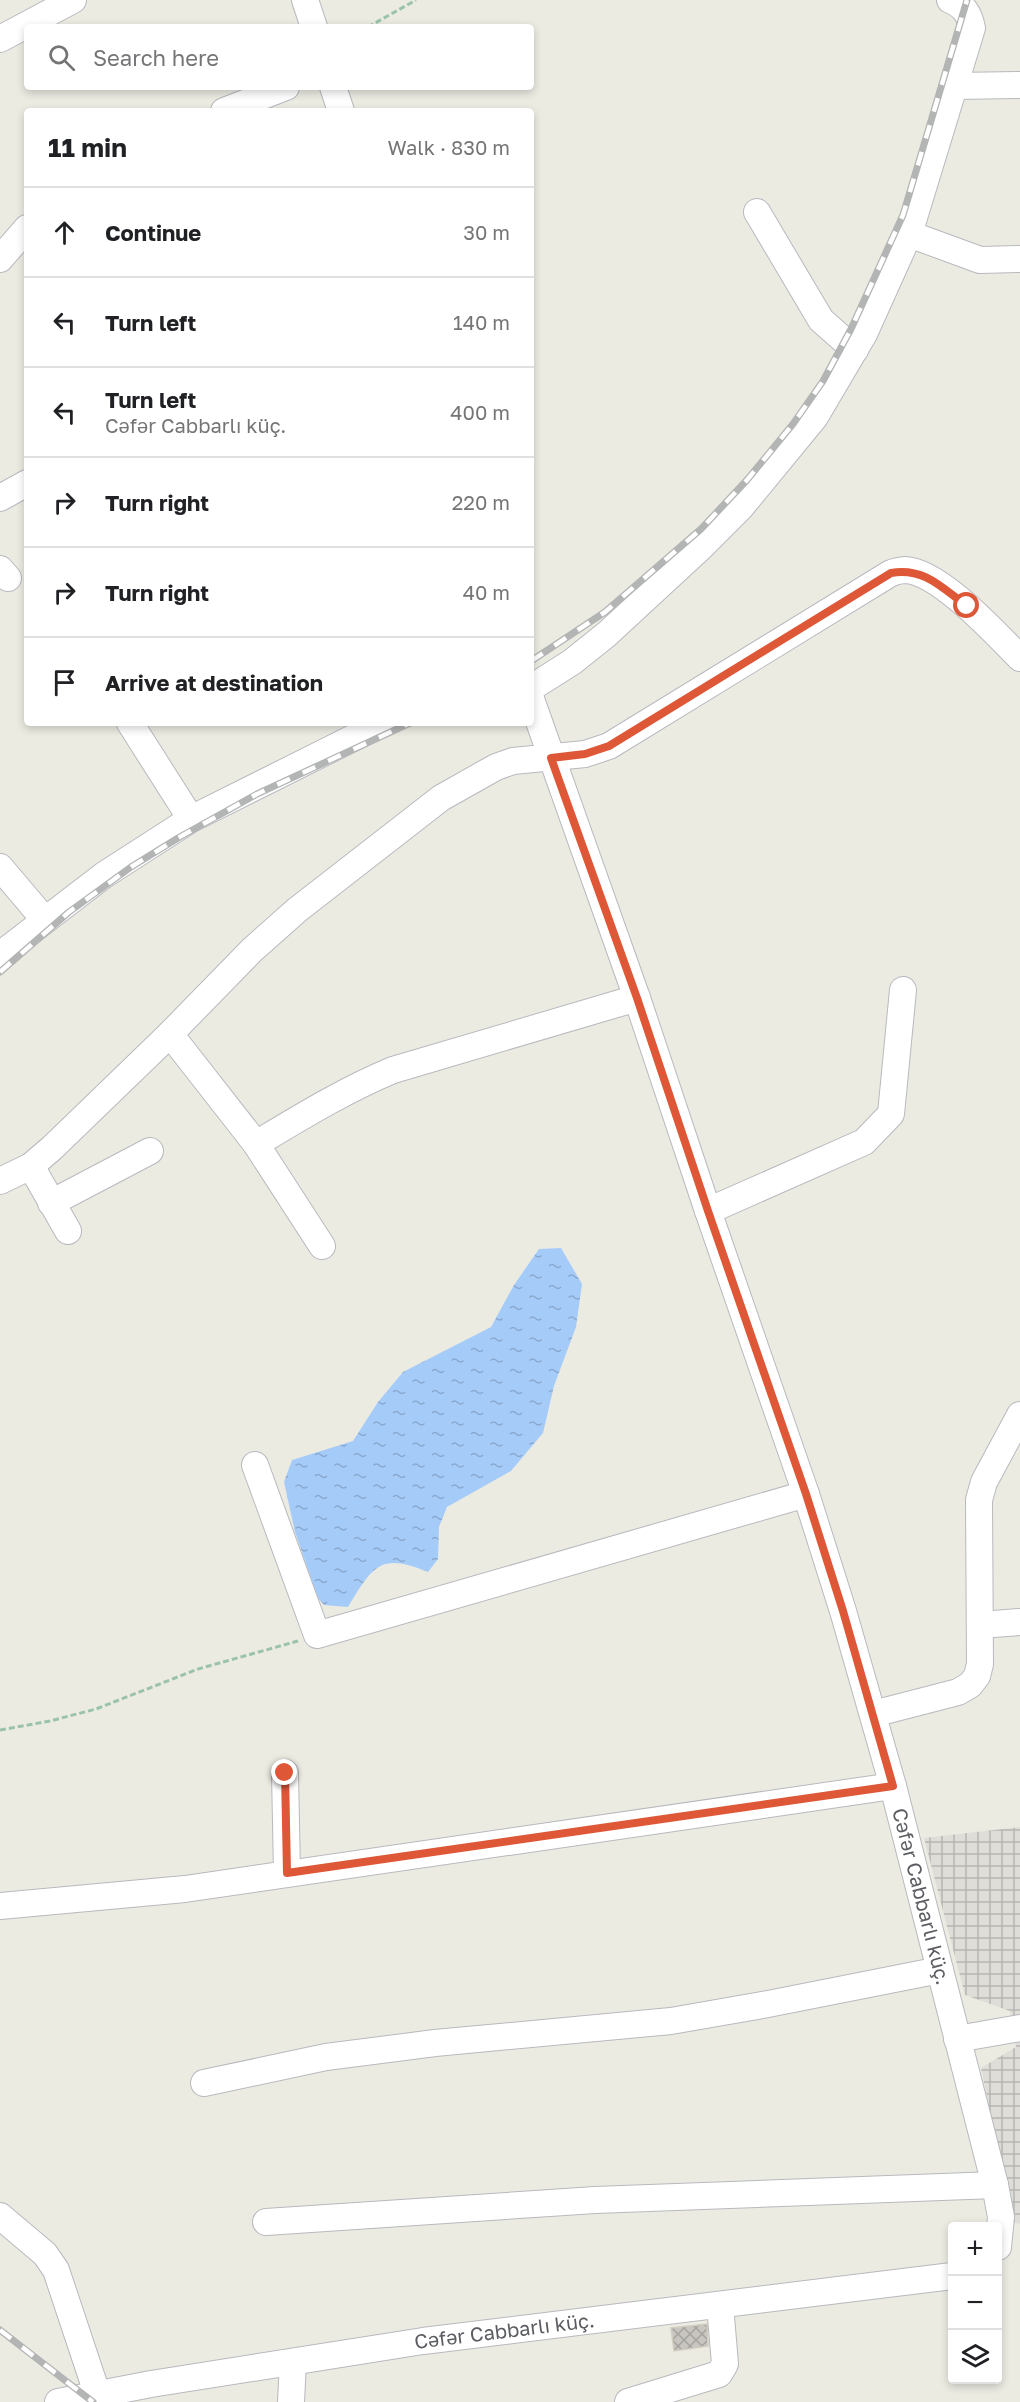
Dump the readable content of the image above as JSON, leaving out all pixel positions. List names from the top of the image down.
{
  "streets": {
    "street": ["Cəfər Cabbarlı küç."]
  },
  "page": {
    "search": "Search here",
    "heading": ["11 min", "Walk · 830 m"],
    "list": [
      ["Continue", "30 m"],
      ["Turn left", "140 m"],
      ["Turn left", "Cəfər Cabbarlı küç.", "400 m"],
      ["Turn right", "220 m"],
      ["Turn right", "40 m"],
      "Arrive at destination"
    ],
    "map_buttons": ["+", "−"]
  }
}
